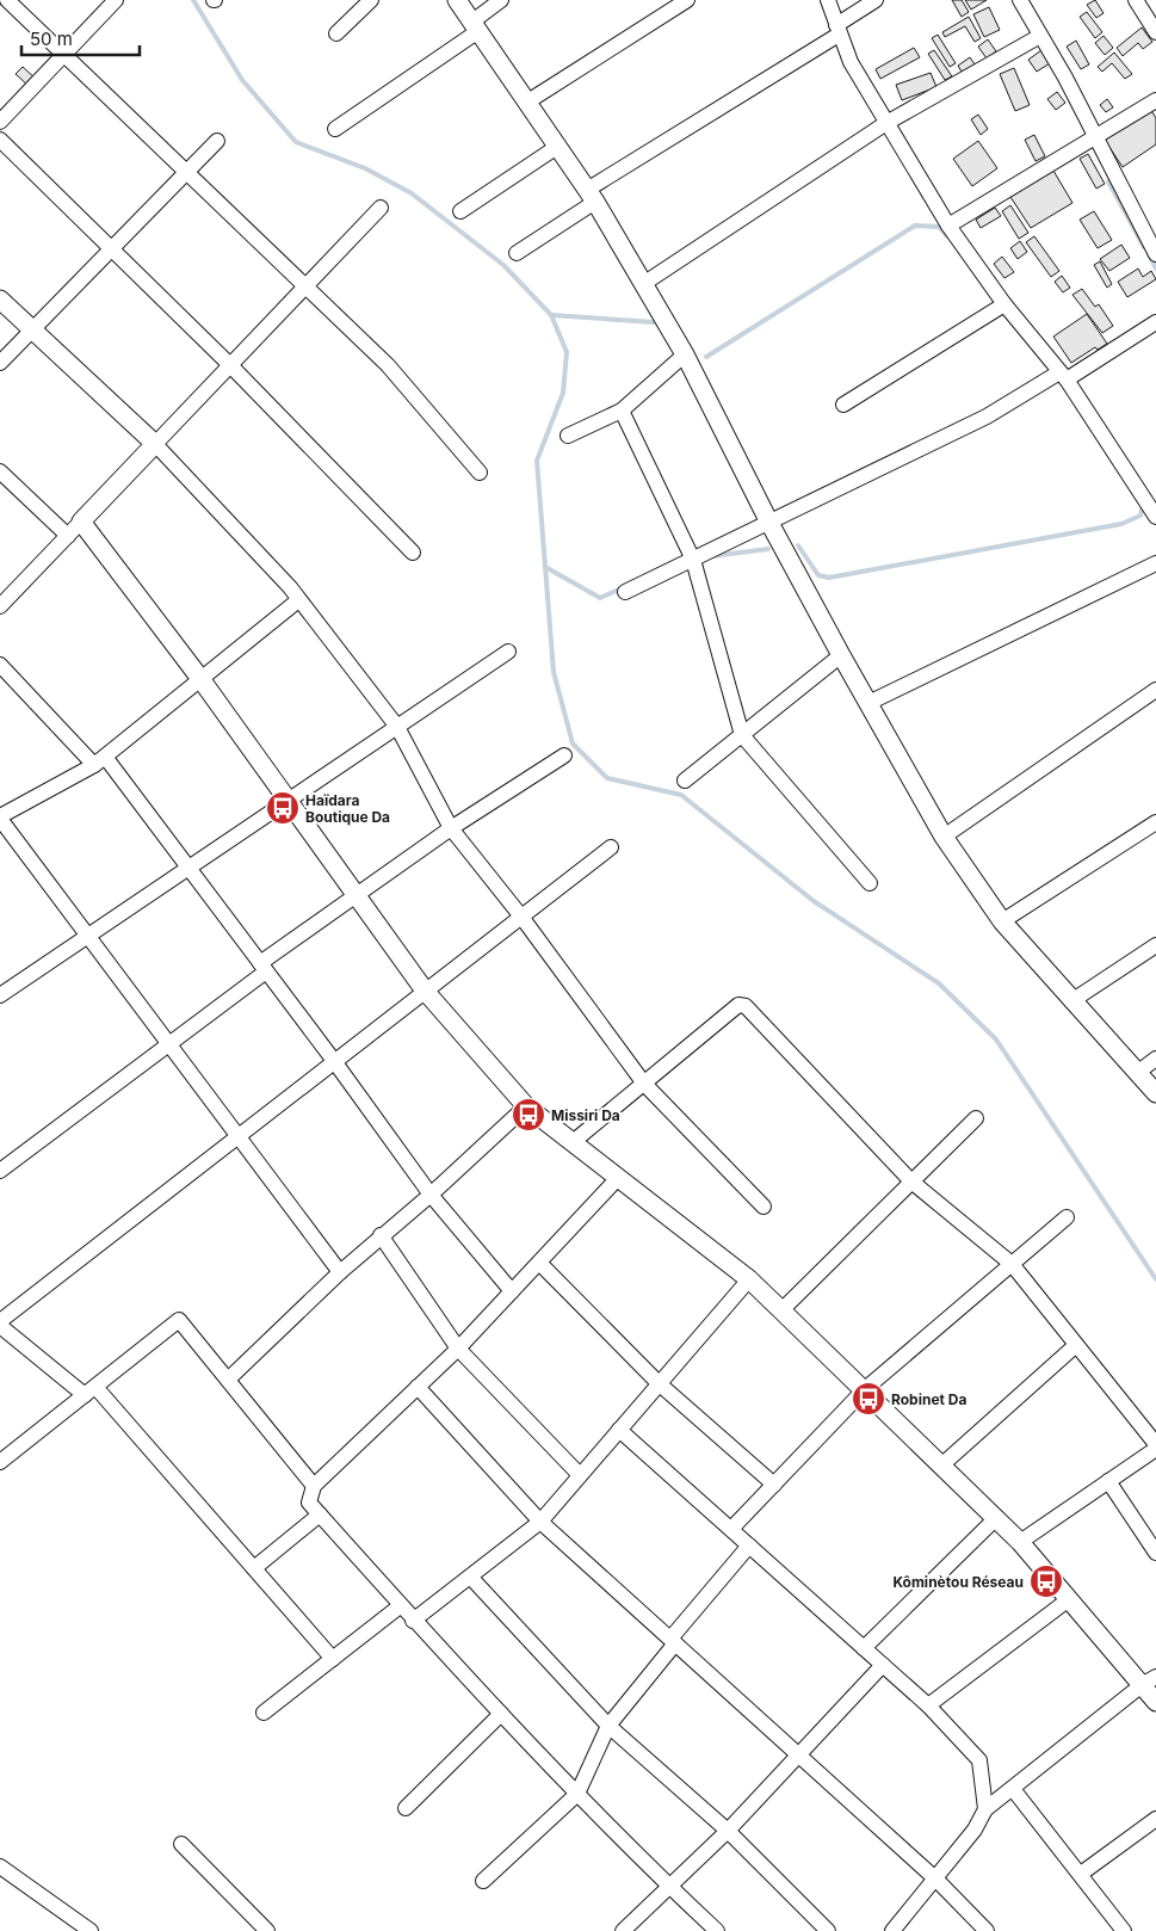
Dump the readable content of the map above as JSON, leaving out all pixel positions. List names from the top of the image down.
{
  "places": {
    "bus stop": [
      "Haïdara Boutique Da",
      "Missiri Da",
      "Robinet Da",
      "Kôminètou Réseau"
    ]
  },
  "scale_bar": "50 m"
}
